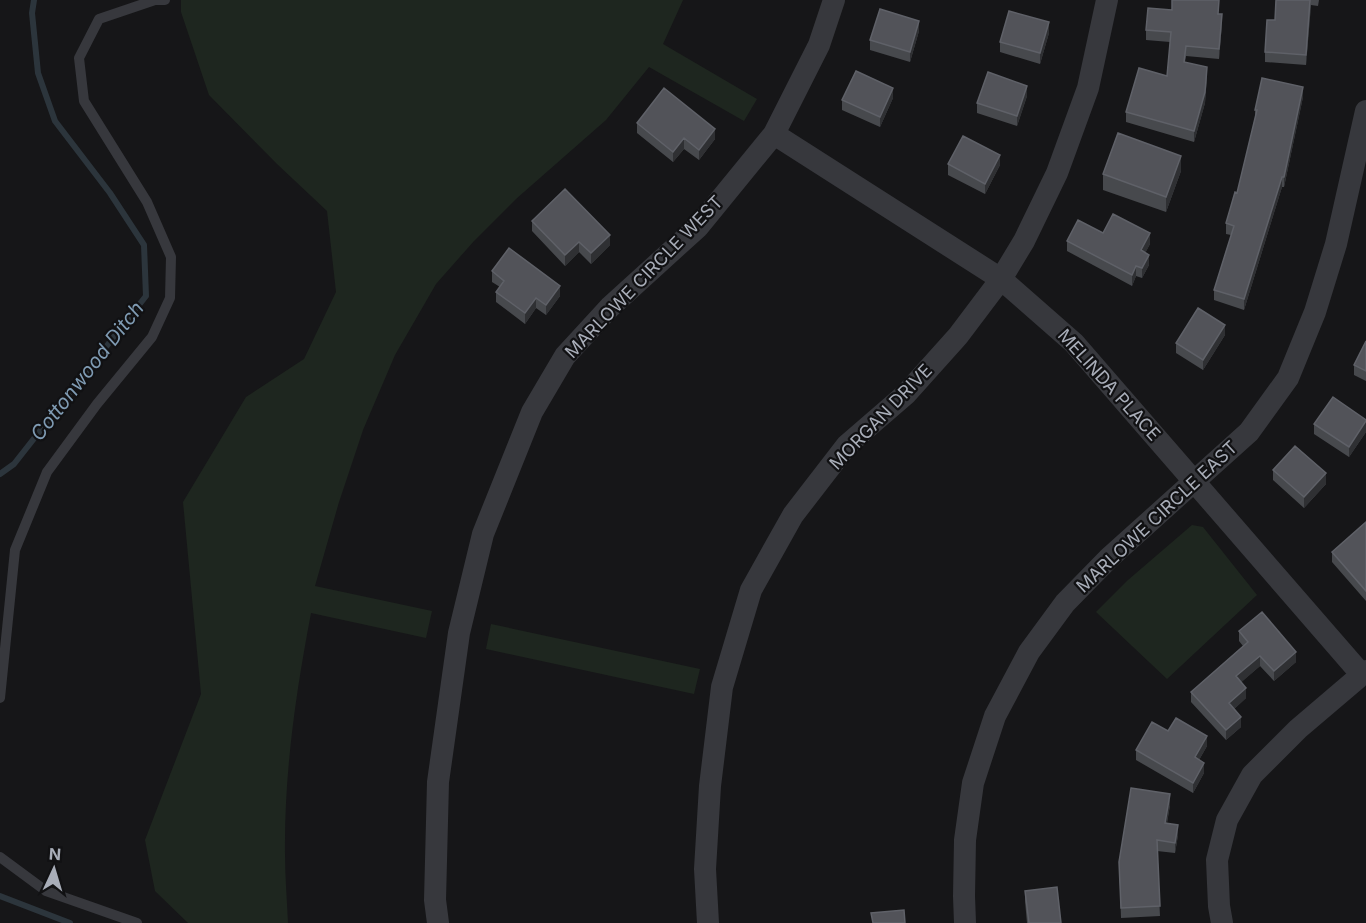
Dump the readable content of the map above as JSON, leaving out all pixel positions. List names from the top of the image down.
{
  "streets": {
    "street": [
      "MARLOWE CIRCLE WEST",
      "MELINDA PLACE",
      "MORGAN DRIVE",
      "MARLOWE CIRCLE EAST"
    ]
  },
  "crossings": [
    ["MARLOWE CIRCLE WEST", "MELINDA PLACE"],
    ["MELINDA PLACE", "MORGAN DRIVE"],
    ["MELINDA PLACE", "MARLOWE CIRCLE EAST"]
  ],
  "water": ["Cottonwood Ditch"],
  "north": "top"
}
